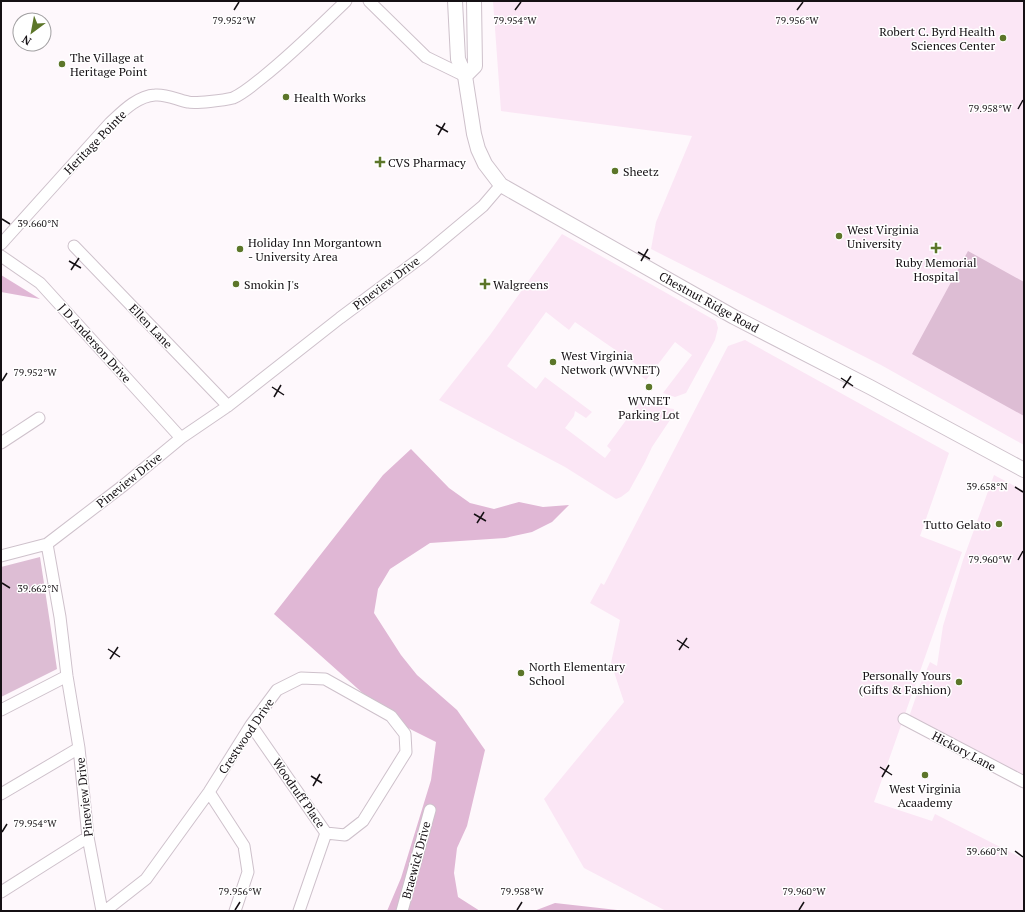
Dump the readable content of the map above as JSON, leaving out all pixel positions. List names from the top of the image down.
{
  "streets": {
    "main road": ["Chestnut Ridge Road"],
    "street": [
      "Heritage Pointe",
      "Pineview Drive",
      "Ellen Lane",
      "J D Anderson Drive",
      "Crestwood Drive",
      "Hickory Lane",
      "Woodruff Place",
      "Braewick Drive"
    ]
  },
  "crossings": [
    ["Pineview Drive", "Chestnut Ridge Road"],
    ["Pineview Drive", "Ellen Lane"],
    ["Pineview Drive", "J D Anderson Drive"],
    ["Crestwood Drive", "Woodruff Place"]
  ],
  "places": {
    "other": [
      "Robert C. Byrd Health Sciences Center",
      "The Village at Heritage Point",
      "Health Works",
      "Sheetz",
      "West Virginia University",
      "Holiday Inn Morgantown - University Area",
      "Smokin J's",
      "West Virginia Network (WVNET)",
      "WVNET Parking Lot",
      "Tutto Gelato",
      "North Elementary School",
      "Personally Yours (Gifts & Fashion)",
      "West Virginia Acaademy"
    ],
    "health": ["CVS Pharmacy", "Ruby Memorial Hospital", "Walgreens"]
  },
  "north": "bottom left",
  "coordinates": [
    "79.952°W",
    "79.954°W",
    "79.956°W",
    "79.958°W",
    "39.660°N",
    "39.658°N",
    "79.960°W",
    "39.662°N"
  ]
}
